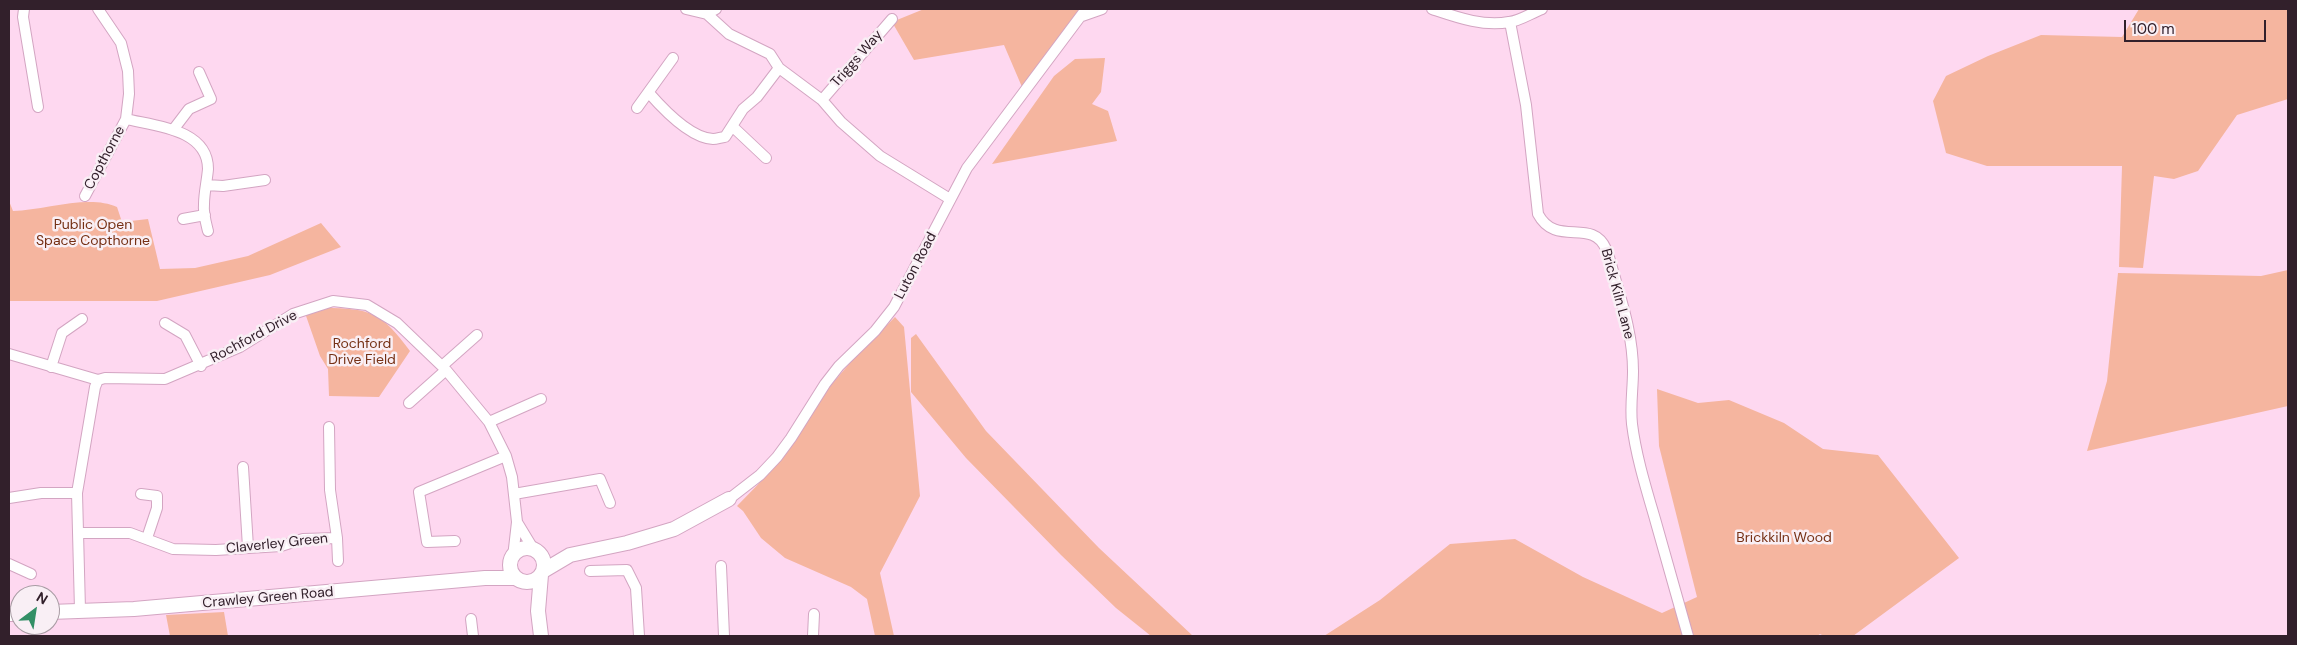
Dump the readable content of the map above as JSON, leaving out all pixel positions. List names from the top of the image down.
{
  "streets": {
    "street": [
      "Triggs Way",
      "Copthorne",
      "Luton Road",
      "Brick Kiln Lane",
      "Rochford Drive",
      "Claverley Green",
      "Crawley Green Road"
    ]
  },
  "crossings": [
    ["Rochford Drive", "Crawley Green Road"]
  ],
  "parks": ["Public Open Space Copthorne", "Rochford Drive Field", "Brickkiln Wood"],
  "scale_bar": "100 m",
  "north": "top right"
}
